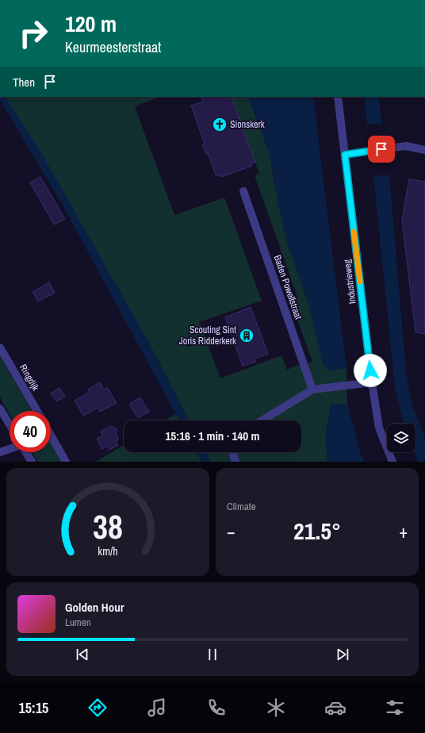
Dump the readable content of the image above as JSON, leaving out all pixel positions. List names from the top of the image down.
{
  "streets": {
    "street": ["Industrieweg", "Baden Powellstraat", "Ringdijk"]
  },
  "places": {
    "church": ["Sionskerk"],
    "building": ["Scouting Sint Joris Ridderkerk"]
  },
  "page": {
    "turn": ["120 m", "Keurmeesterstraat"],
    "then": "Then",
    "limit": "40",
    "trip": "15:16 · 1 min · 140 m",
    "tile": "Climate",
    "heat": ["−", "21.5°", "+"],
    "song": ["Golden Hour", "Lumen"],
    "tabs": "15:15",
    "gauge": ["38", "km/h"]
  }
}
